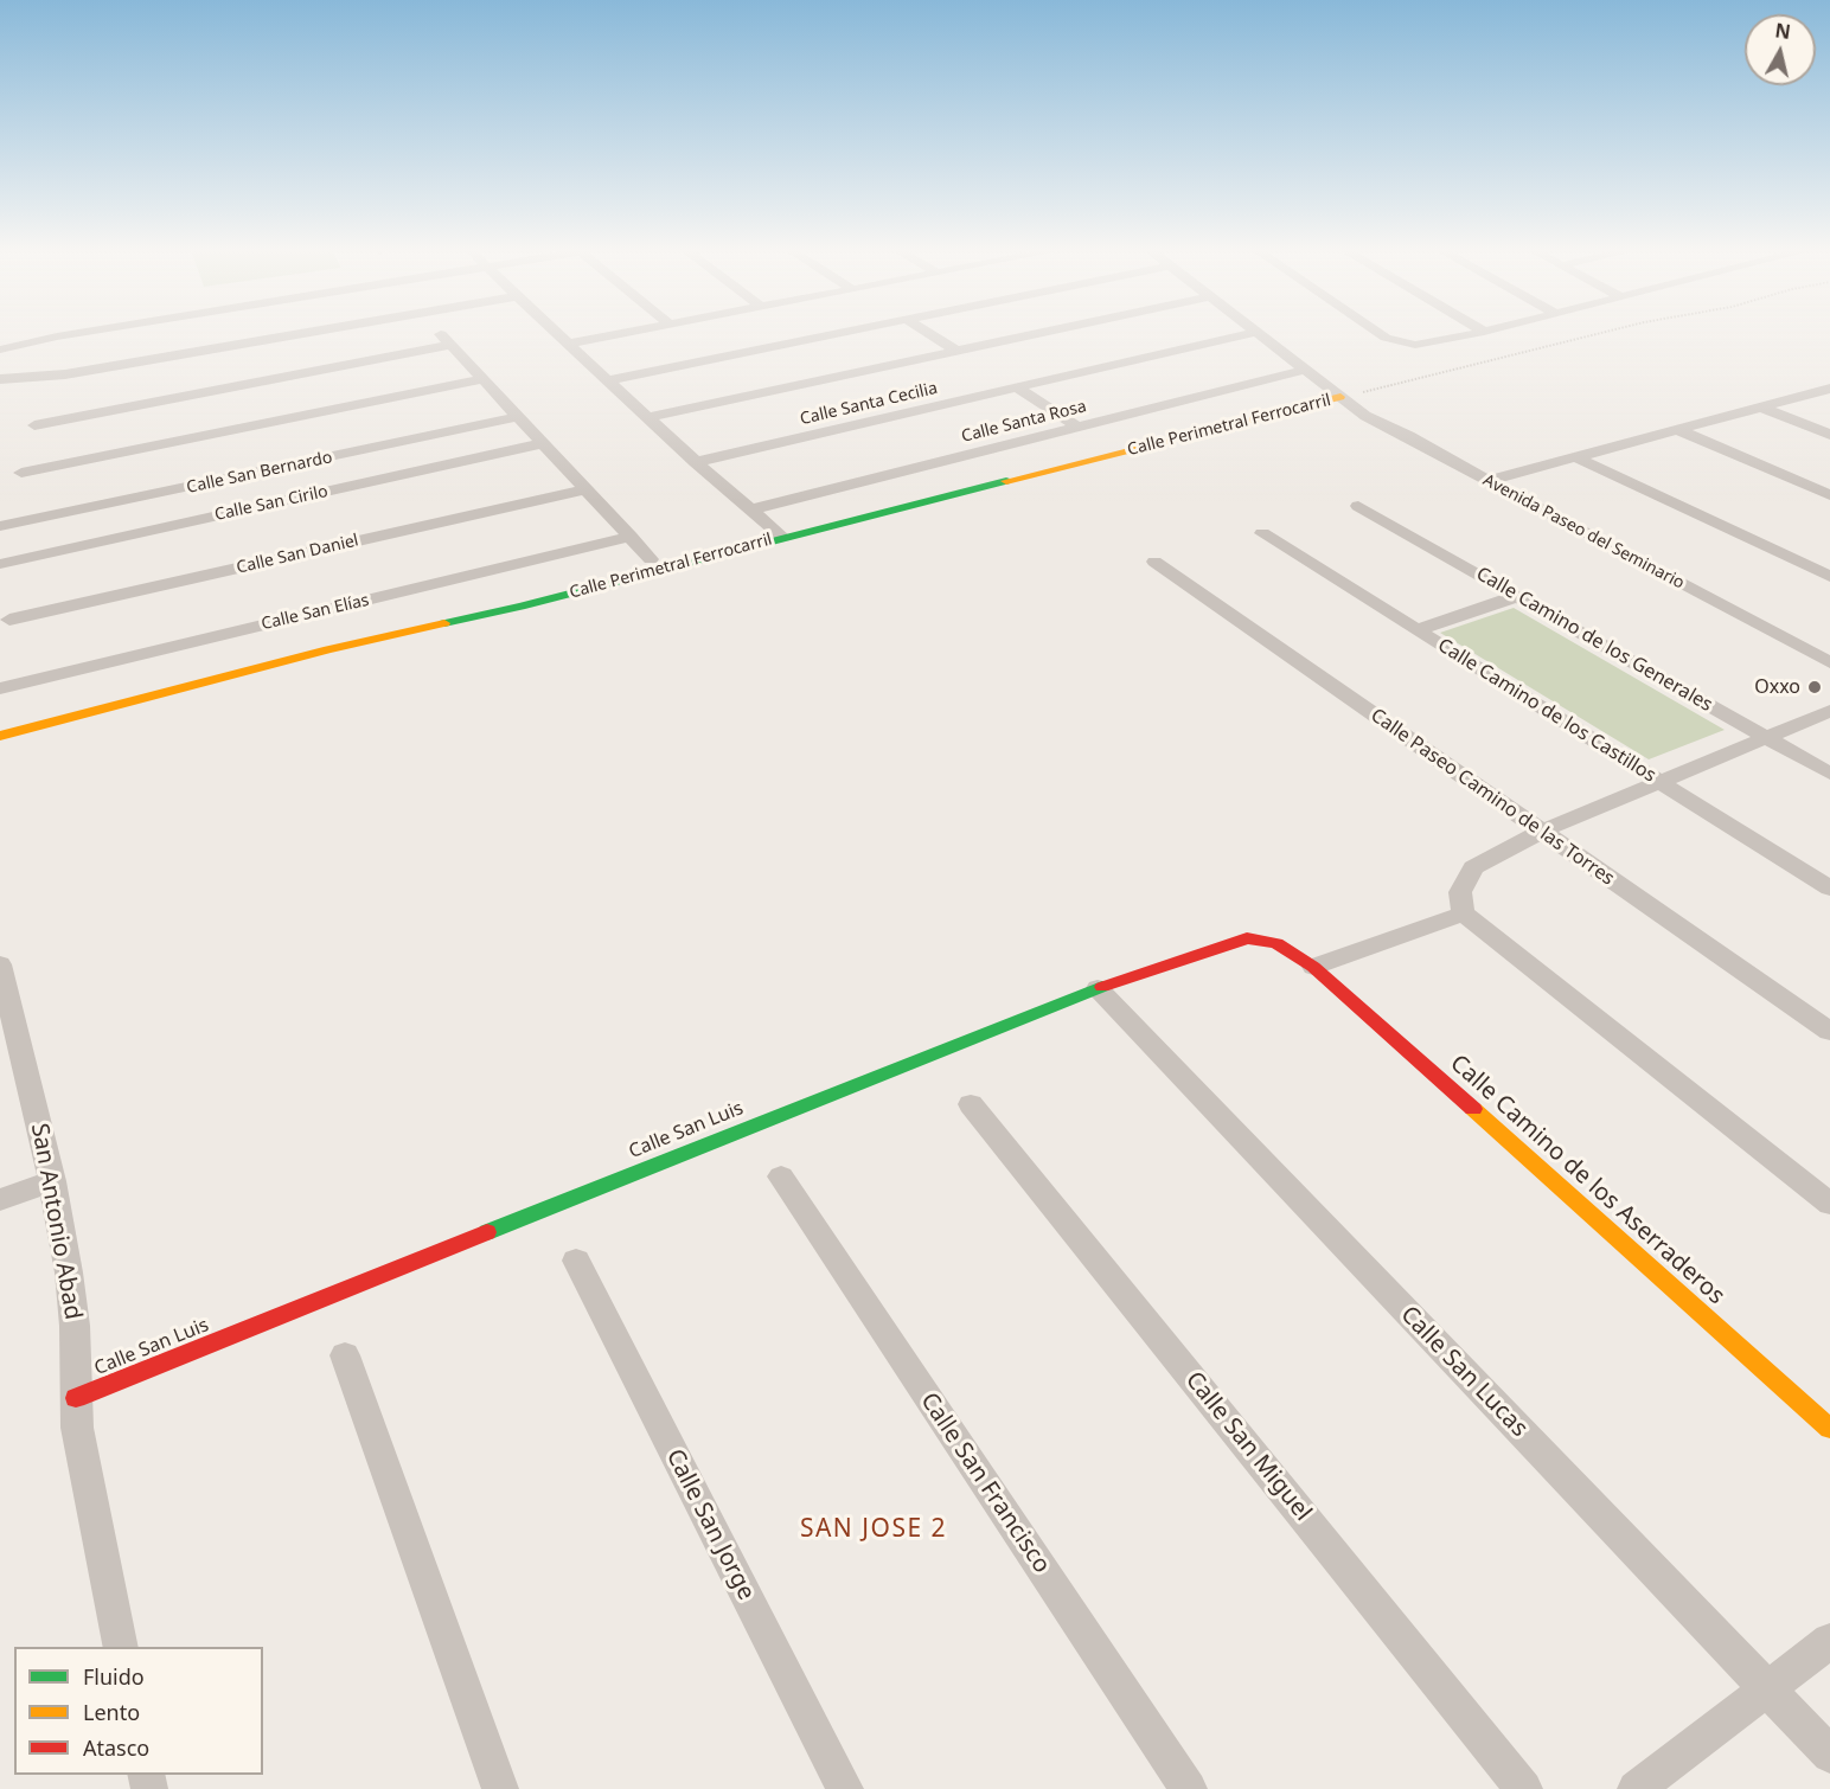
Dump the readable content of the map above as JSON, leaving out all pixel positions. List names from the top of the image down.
{
  "streets": {
    "street": [
      "Calle Santa Cecilia",
      "Calle Santa Rosa",
      "Calle Perimetral Ferrocarril",
      "Calle San Bernardo",
      "Calle San Cirilo",
      "Avenida Paseo del Seminario",
      "Calle San Daniel",
      "Calle San Elías",
      "Calle Camino de los Generales",
      "Calle Camino de los Castillos",
      "Calle Paseo Camino de las Torres",
      "Calle San Luis",
      "Calle Camino de los Aserraderos",
      "San Antonio Abad",
      "Calle San Lucas",
      "Calle San Miguel",
      "Calle San Francisco",
      "Calle San Jorge"
    ]
  },
  "crossings": [
    ["Calle Perimetral Ferrocarril", "Avenida Paseo del Seminario"],
    ["Calle San Luis", "Calle Camino de los Aserraderos"],
    ["Calle San Luis", "San Antonio Abad"],
    ["Calle San Luis", "Calle San Lucas"]
  ],
  "districts": ["SAN JOSE 2"],
  "places": ["Oxxo"],
  "legend": ["Fluido", "Lento", "Atasco"],
  "north": "top"
}
